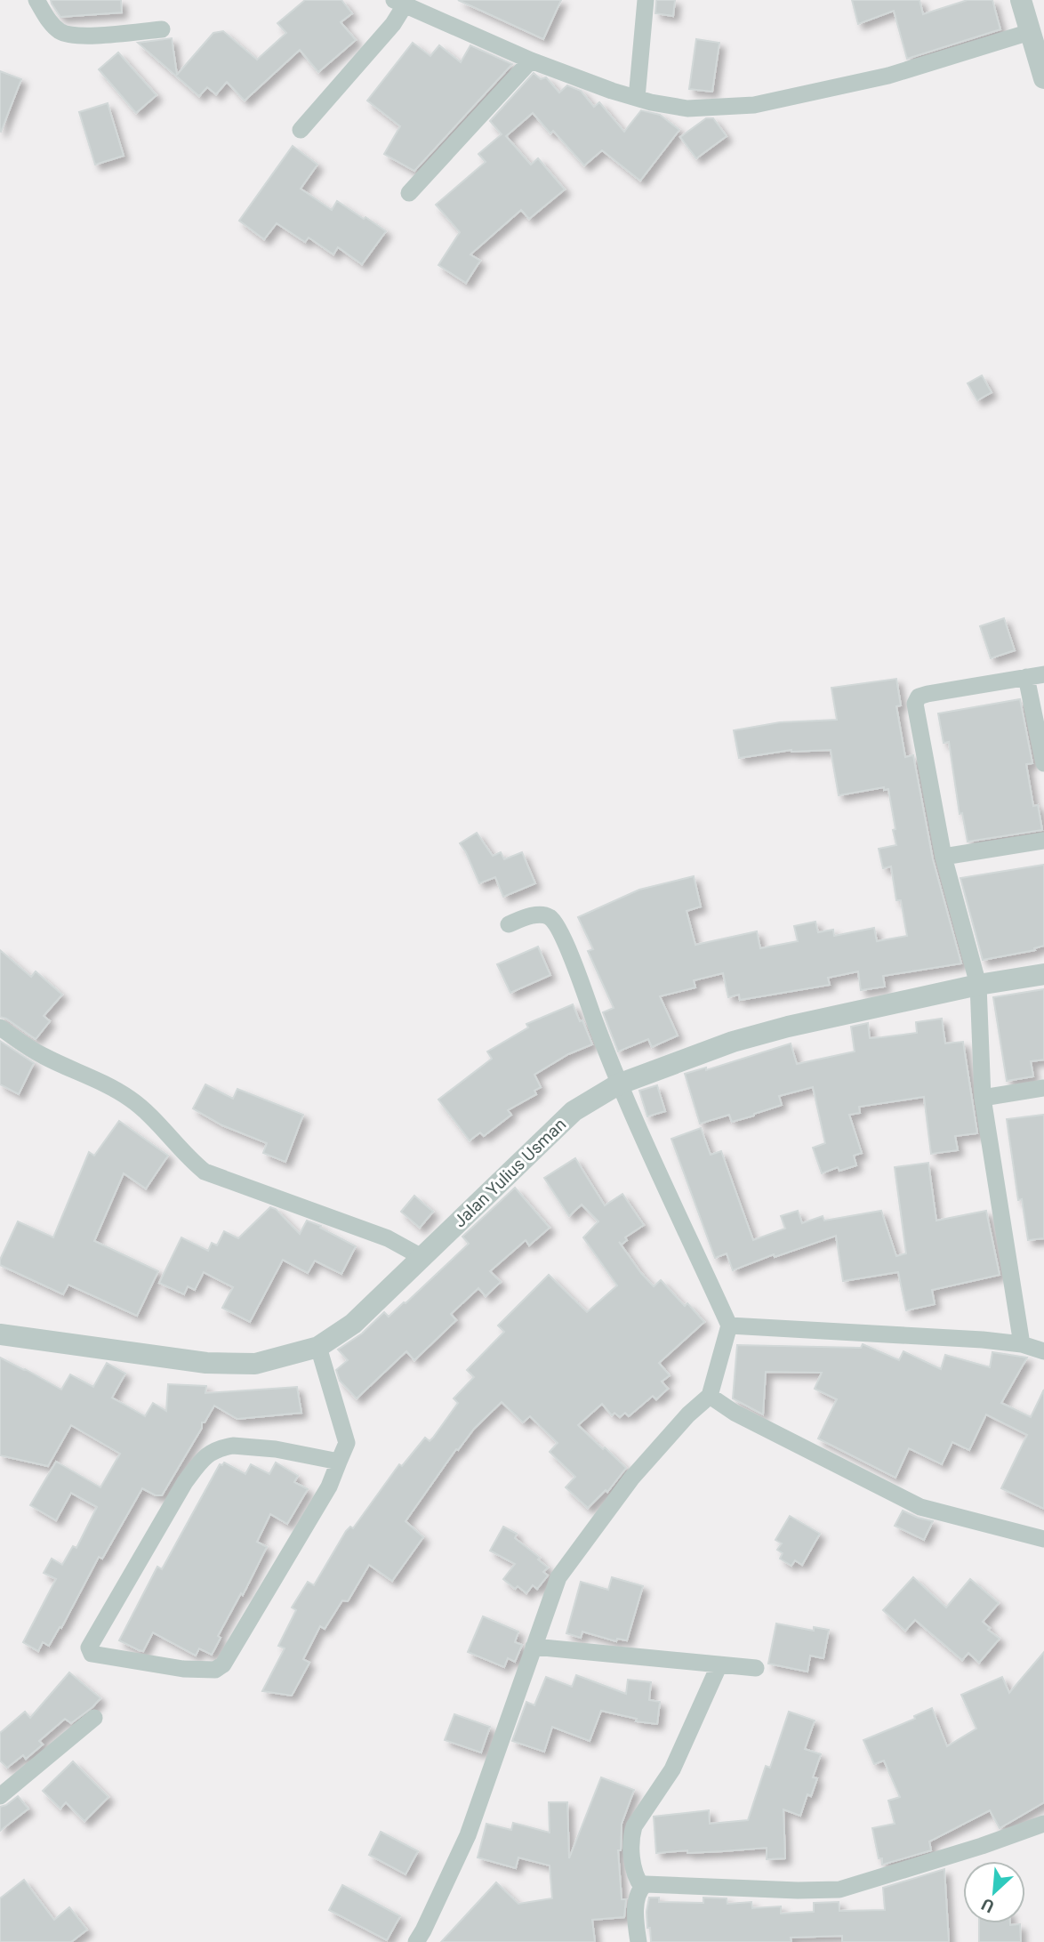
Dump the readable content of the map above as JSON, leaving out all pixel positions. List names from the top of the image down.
{
  "streets": {
    "street": ["Jalan Yulius Usman"]
  },
  "north": "bottom left"
}
